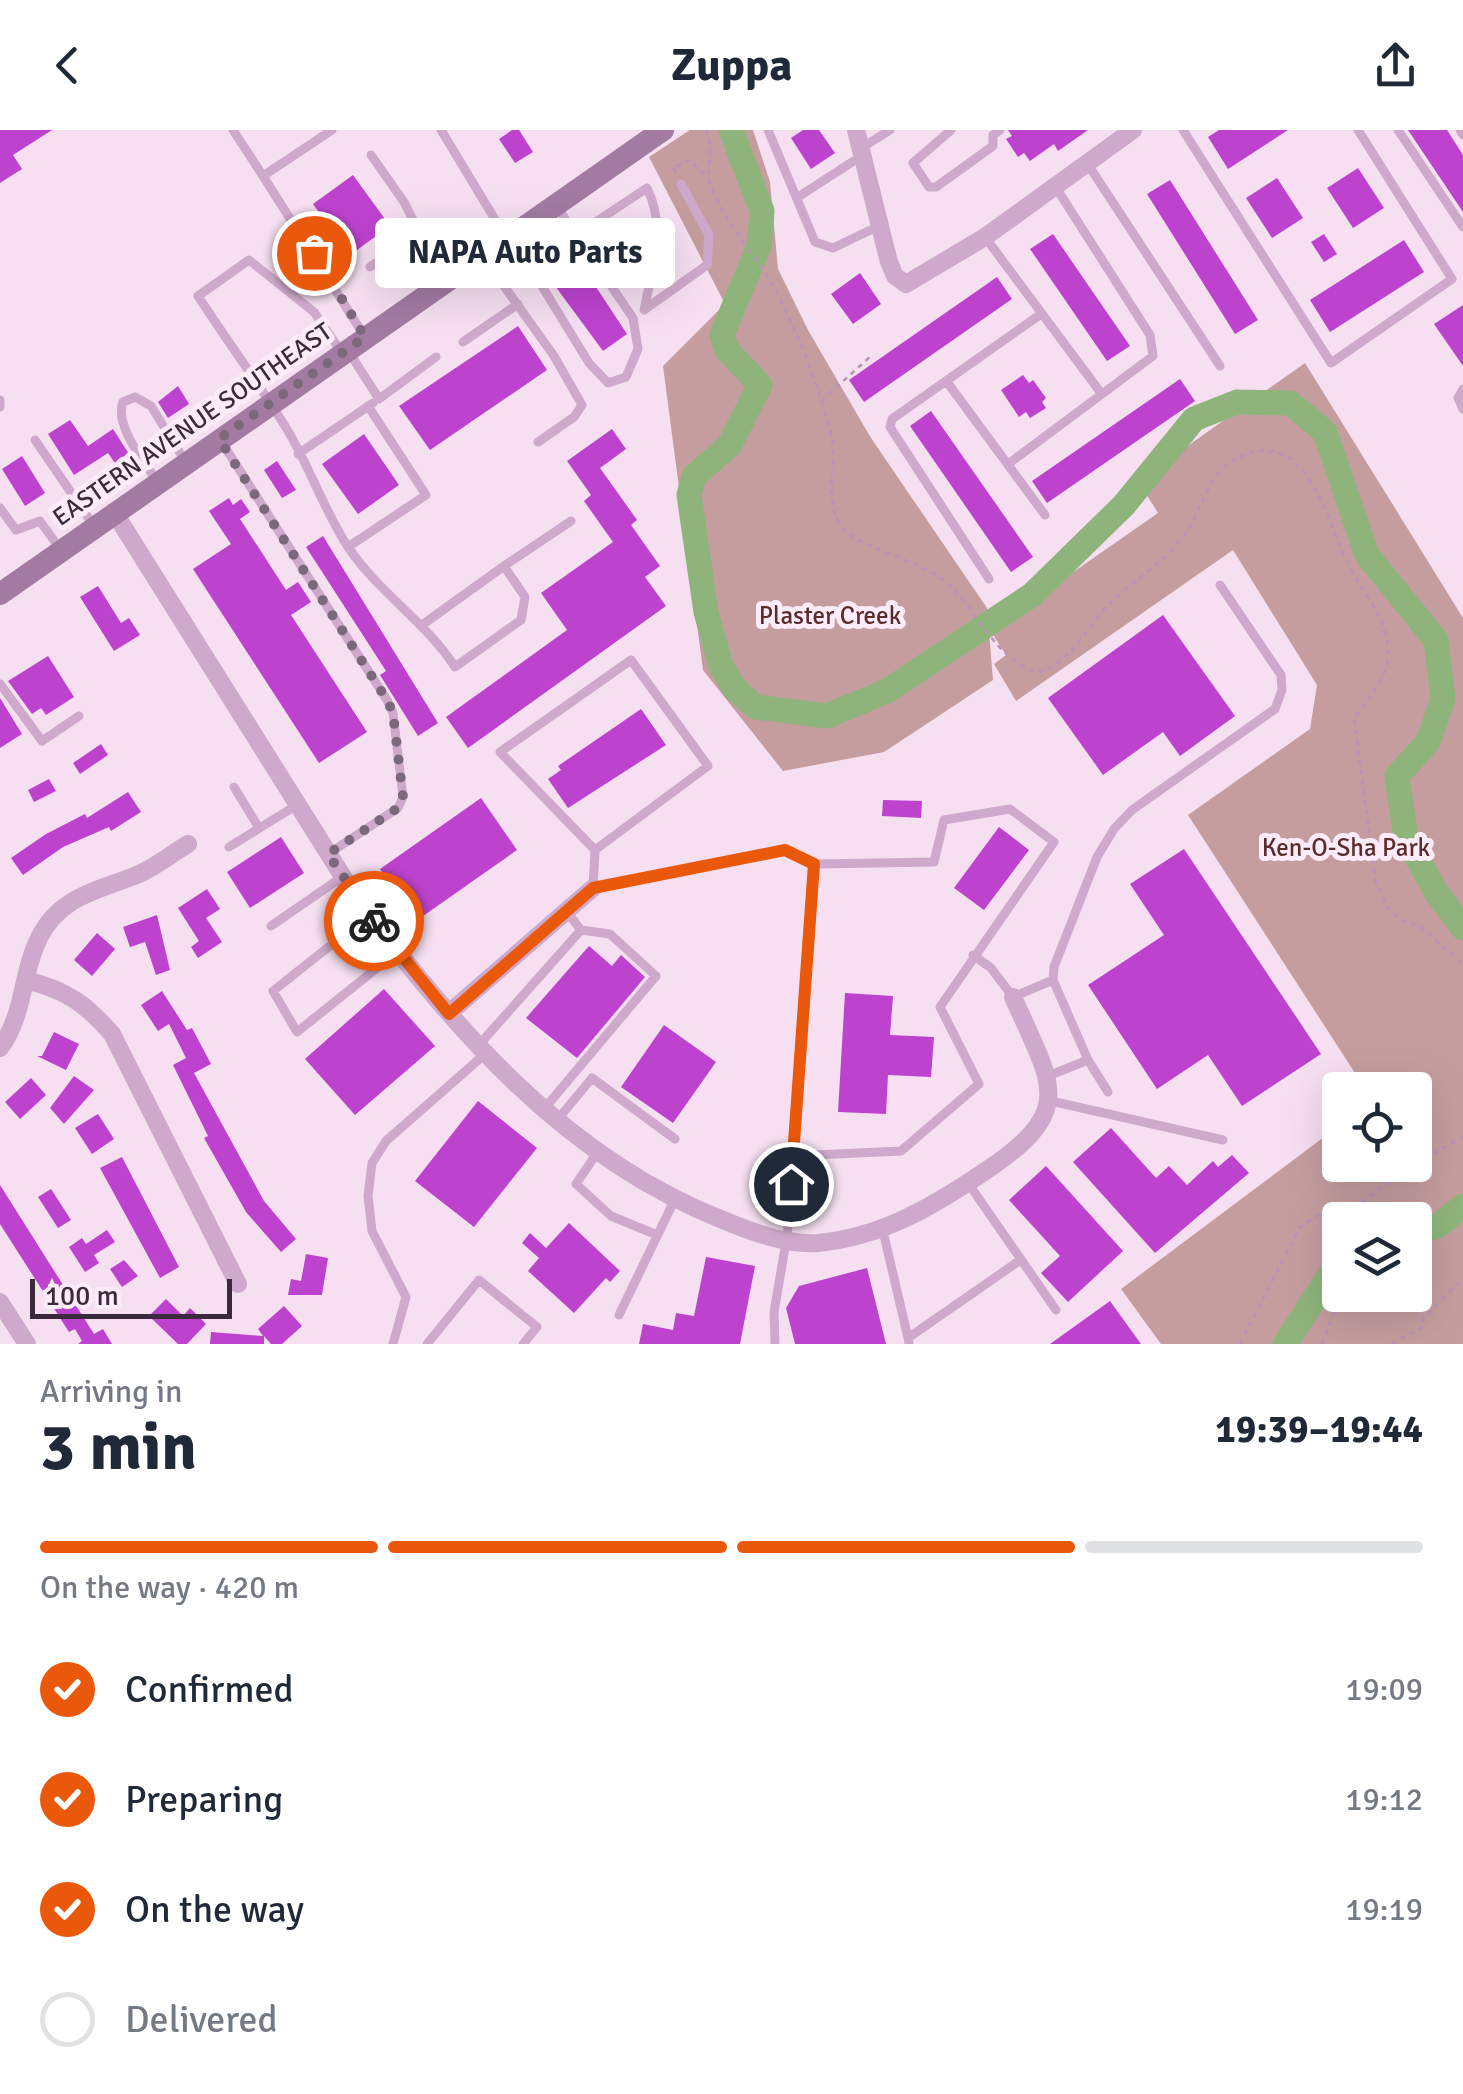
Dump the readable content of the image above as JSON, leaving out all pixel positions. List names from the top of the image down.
{
  "streets": {
    "main road": ["EASTERN AVENUE SOUTHEAST"]
  },
  "parks": ["Plaster Creek", "Ken-O-Sha Park"],
  "places": ["NAPA Auto Parts"],
  "scale_bar": "100 m",
  "page": {
    "header": "Zuppa",
    "bubble": "NAPA Auto Parts",
    "scale": "100 m",
    "heading": ["3 min", "Arriving in", "19:39–19:44"],
    "bar": "On the way · 420 m",
    "list": [
      ["Confirmed", "19:09"],
      ["Preparing", "19:12"],
      ["On the way", "19:19"],
      "Delivered"
    ]
  }
}
